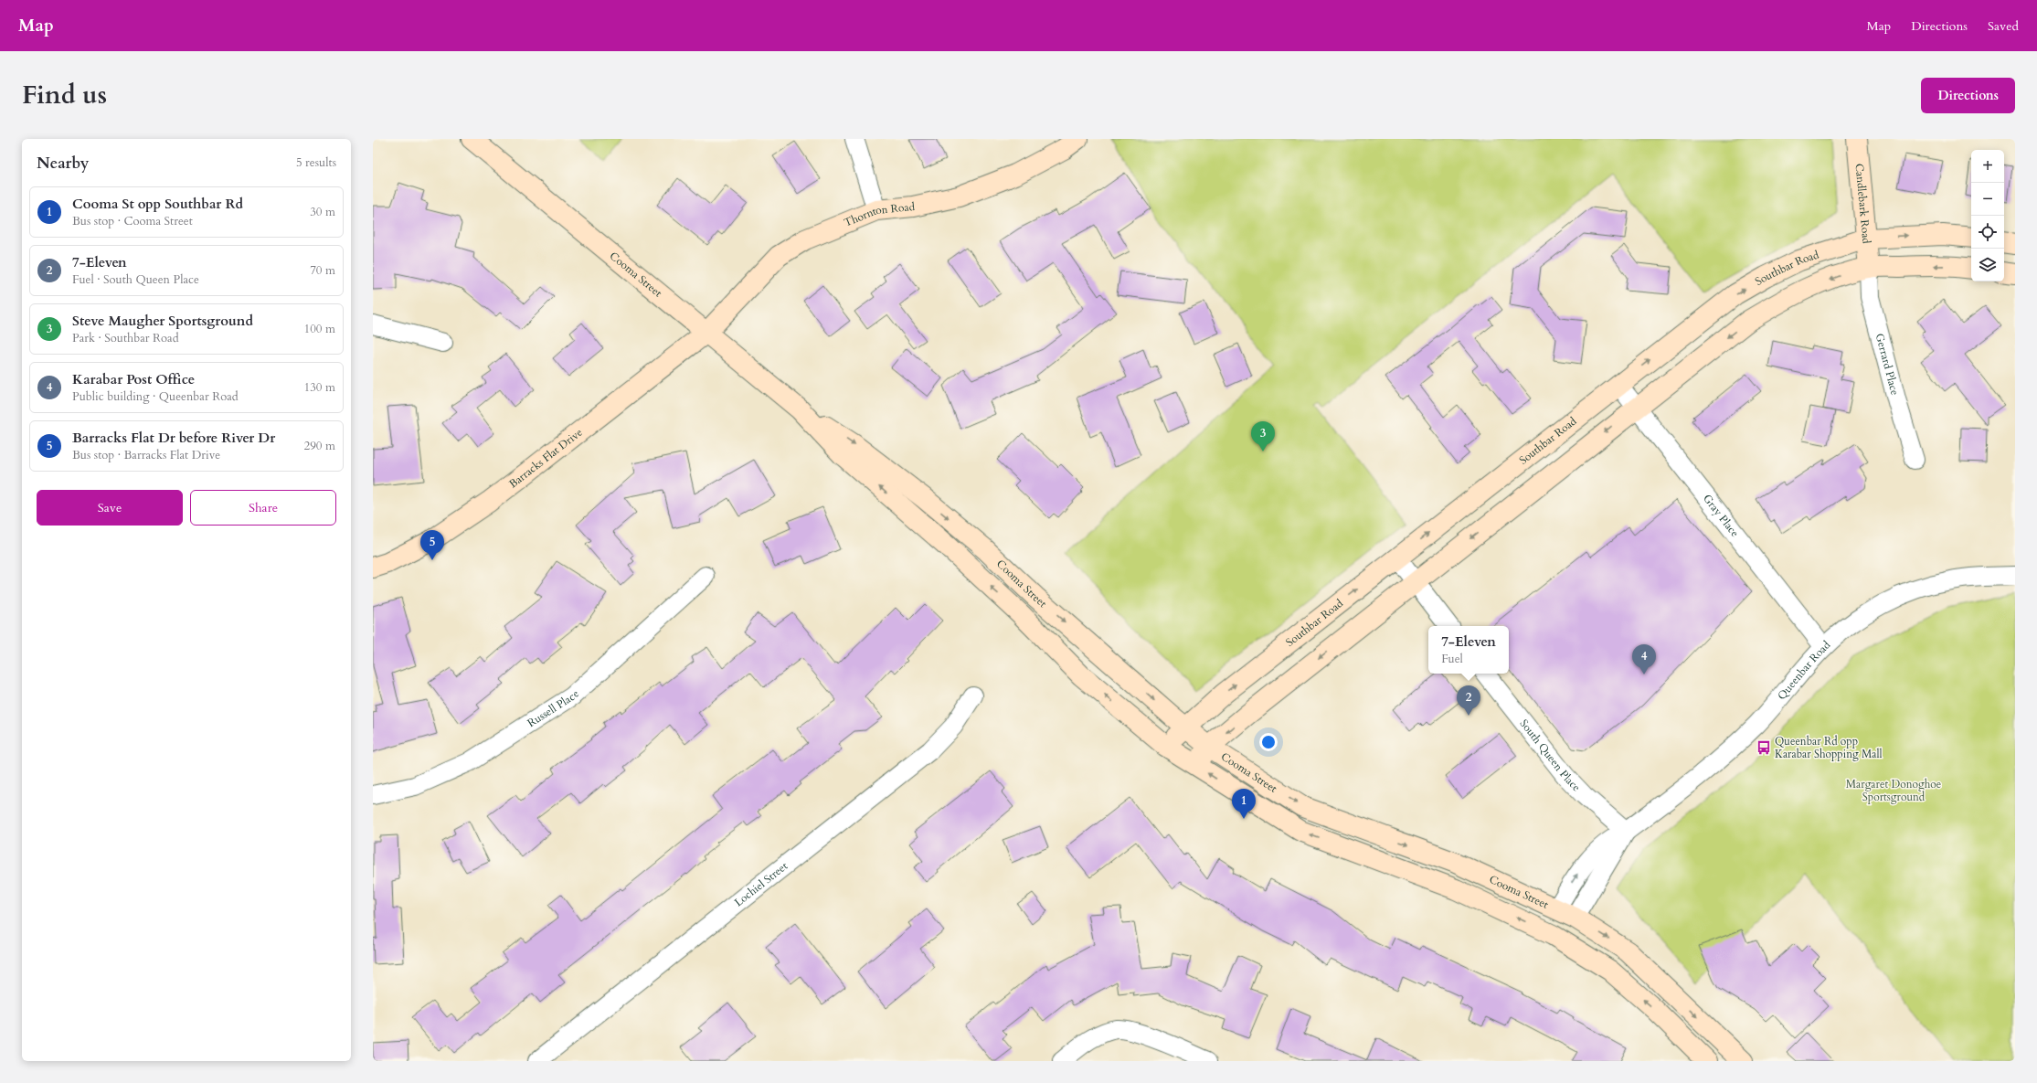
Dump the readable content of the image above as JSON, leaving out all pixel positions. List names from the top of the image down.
{
  "streets": {
    "main road": [
      "Candlebark Road",
      "Thornton Road",
      "Southbar Road",
      "Cooma Street",
      "Barracks Flat Drive"
    ],
    "street": [
      "Gerrard Place",
      "Gray Place",
      "Queenbar Road",
      "Russell Place",
      "South Queen Place",
      "Lochiel Street"
    ]
  },
  "crossings": [
    ["Candlebark Road", "Southbar Road"],
    ["Candlebark Road", "Gerrard Place"],
    ["Thornton Road", "Cooma Street"],
    ["Thornton Road", "Barracks Flat Drive"],
    ["Southbar Road", "Cooma Street"],
    ["Southbar Road", "Gray Place"],
    ["Cooma Street", "Barracks Flat Drive"],
    ["Cooma Street", "Queenbar Road"],
    ["Gray Place", "Queenbar Road"],
    ["Queenbar Road", "South Queen Place"]
  ],
  "parks": ["Margaret Donoghoe Sportsground"],
  "places": {
    "bus stop": ["Queenbar Rd opp Karabar Shopping Mall"]
  },
  "page": {
    "header": "Map",
    "nav": ["Map", "Directions", "Saved"],
    "title": "Find us",
    "buttons": [
      "Directions",
      ["Save", "Share"]
    ],
    "heading": ["Nearby", "5 results"],
    "map_buttons": ["+", "−"],
    "list": [
      {
        "mark": "1",
        "name": "Cooma St opp Southbar Rd",
        "note": "Bus stop · Cooma Street",
        "value": "30 m"
      },
      {
        "mark": "2",
        "name": "7-Eleven",
        "note": "Fuel · South Queen Place",
        "value": "70 m"
      },
      {
        "mark": "3",
        "name": "Steve Maugher Sportsground",
        "note": "Park · Southbar Road",
        "value": "100 m"
      },
      {
        "mark": "4",
        "name": "Karabar Post Office",
        "note": "Public building · Queenbar Road",
        "value": "130 m"
      },
      {
        "mark": "5",
        "name": "Barracks Flat Dr before River Dr",
        "note": "Bus stop · Barracks Flat Drive",
        "value": "290 m"
      }
    ],
    "pins": [
      "3",
      "5",
      "4",
      "2",
      "1"
    ],
    "popup": ["7-Eleven", "Fuel"]
  }
}
